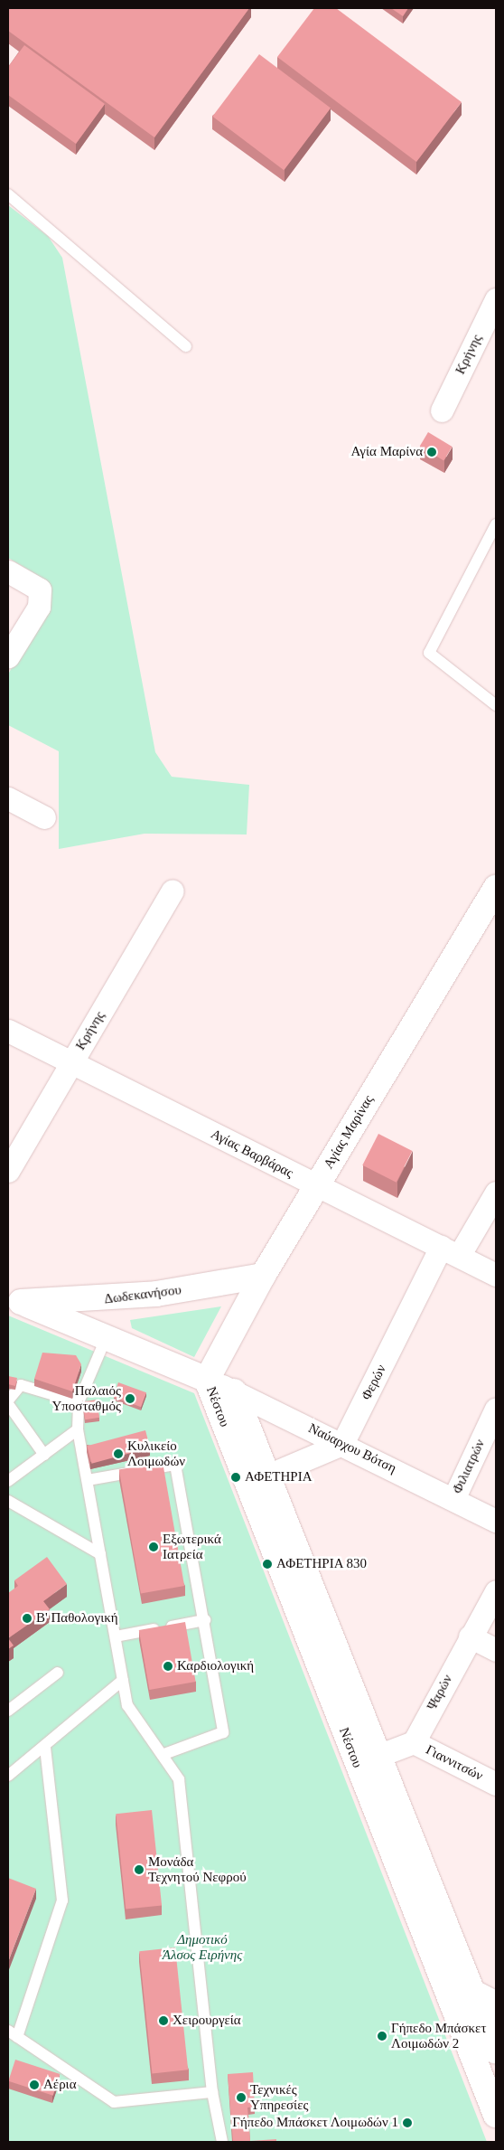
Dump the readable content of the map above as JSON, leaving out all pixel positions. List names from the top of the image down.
{
  "streets": {
    "street": [
      "Κρήνης",
      "Αγίας Μαρίνας",
      "Αγίας Βαρβάρας",
      "Δωδεκανήσου",
      "Φερών",
      "Νέστου",
      "Ναύαρχου Βότση",
      "Φιλιατρών",
      "Ψαρών",
      "Γιαννιτσών"
    ]
  },
  "crossings": [
    ["Κρήνης", "Αγίας Βαρβάρας"],
    ["Αγίας Μαρίνας", "Αγίας Βαρβάρας"],
    ["Αγίας Μαρίνας", "Δωδεκανήσου"],
    ["Αγίας Μαρίνας", "Νέστου"],
    ["Αγίας Μαρίνας", "Ναύαρχου Βότση"],
    ["Αγίας Βαρβάρας", "Φερών"],
    ["Δωδεκανήσου", "Νέστου"],
    ["Δωδεκανήσου", "Ναύαρχου Βότση"],
    ["Φερών", "Ναύαρχου Βότση"],
    ["Νέστου", "Ναύαρχου Βότση"],
    ["Ναύαρχου Βότση", "Φιλιατρών"],
    ["Ψαρών", "Γιαννιτσών"]
  ],
  "parks": ["Δημοτικό Άλσος Ειρήνης"],
  "places": [
    "Αγία Μαρίνα",
    "Παλαιός Υποσταθμός",
    "Κυλικείο Λοιμωδών",
    "ΑΦΕΤΗΡΙΑ",
    "Εξωτερικά Ιατρεία",
    "ΑΦΕΤΗΡΙΑ 830",
    "Β' Παθολογική",
    "Καρδιολογική",
    "Μονάδα Τεχνητού Νεφρού",
    "Χειρουργεία",
    "Γήπεδο Μπάσκετ Λοιμωδών 2",
    "Αέρια",
    "Τεχνικές Υπηρεσίες",
    "Γήπεδο Μπάσκετ Λοιμωδών 1"
  ]
}
